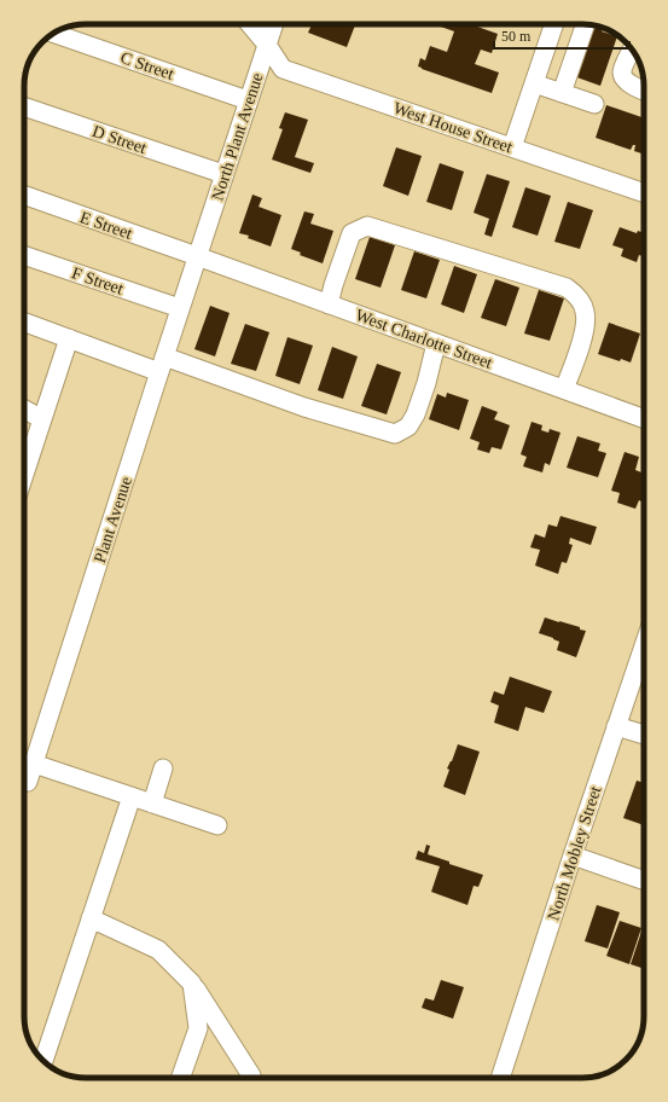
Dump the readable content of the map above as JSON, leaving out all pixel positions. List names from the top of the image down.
{
  "streets": {
    "street": [
      "C Street",
      "West House Street",
      "North Plant Avenue",
      "D Street",
      "E Street",
      "F Street",
      "West Charlotte Street",
      "Plant Avenue",
      "North Mobley Street"
    ]
  },
  "crossings": [
    ["C Street", "North Plant Avenue"],
    ["West House Street", "North Plant Avenue"],
    ["North Plant Avenue", "D Street"],
    ["North Plant Avenue", "E Street"],
    ["North Plant Avenue", "West Charlotte Street"],
    ["North Plant Avenue", "Plant Avenue"],
    ["E Street", "West Charlotte Street"],
    ["E Street", "Plant Avenue"],
    ["F Street", "Plant Avenue"],
    ["West Charlotte Street", "Plant Avenue"]
  ],
  "scale_bar": "50 m"
}
